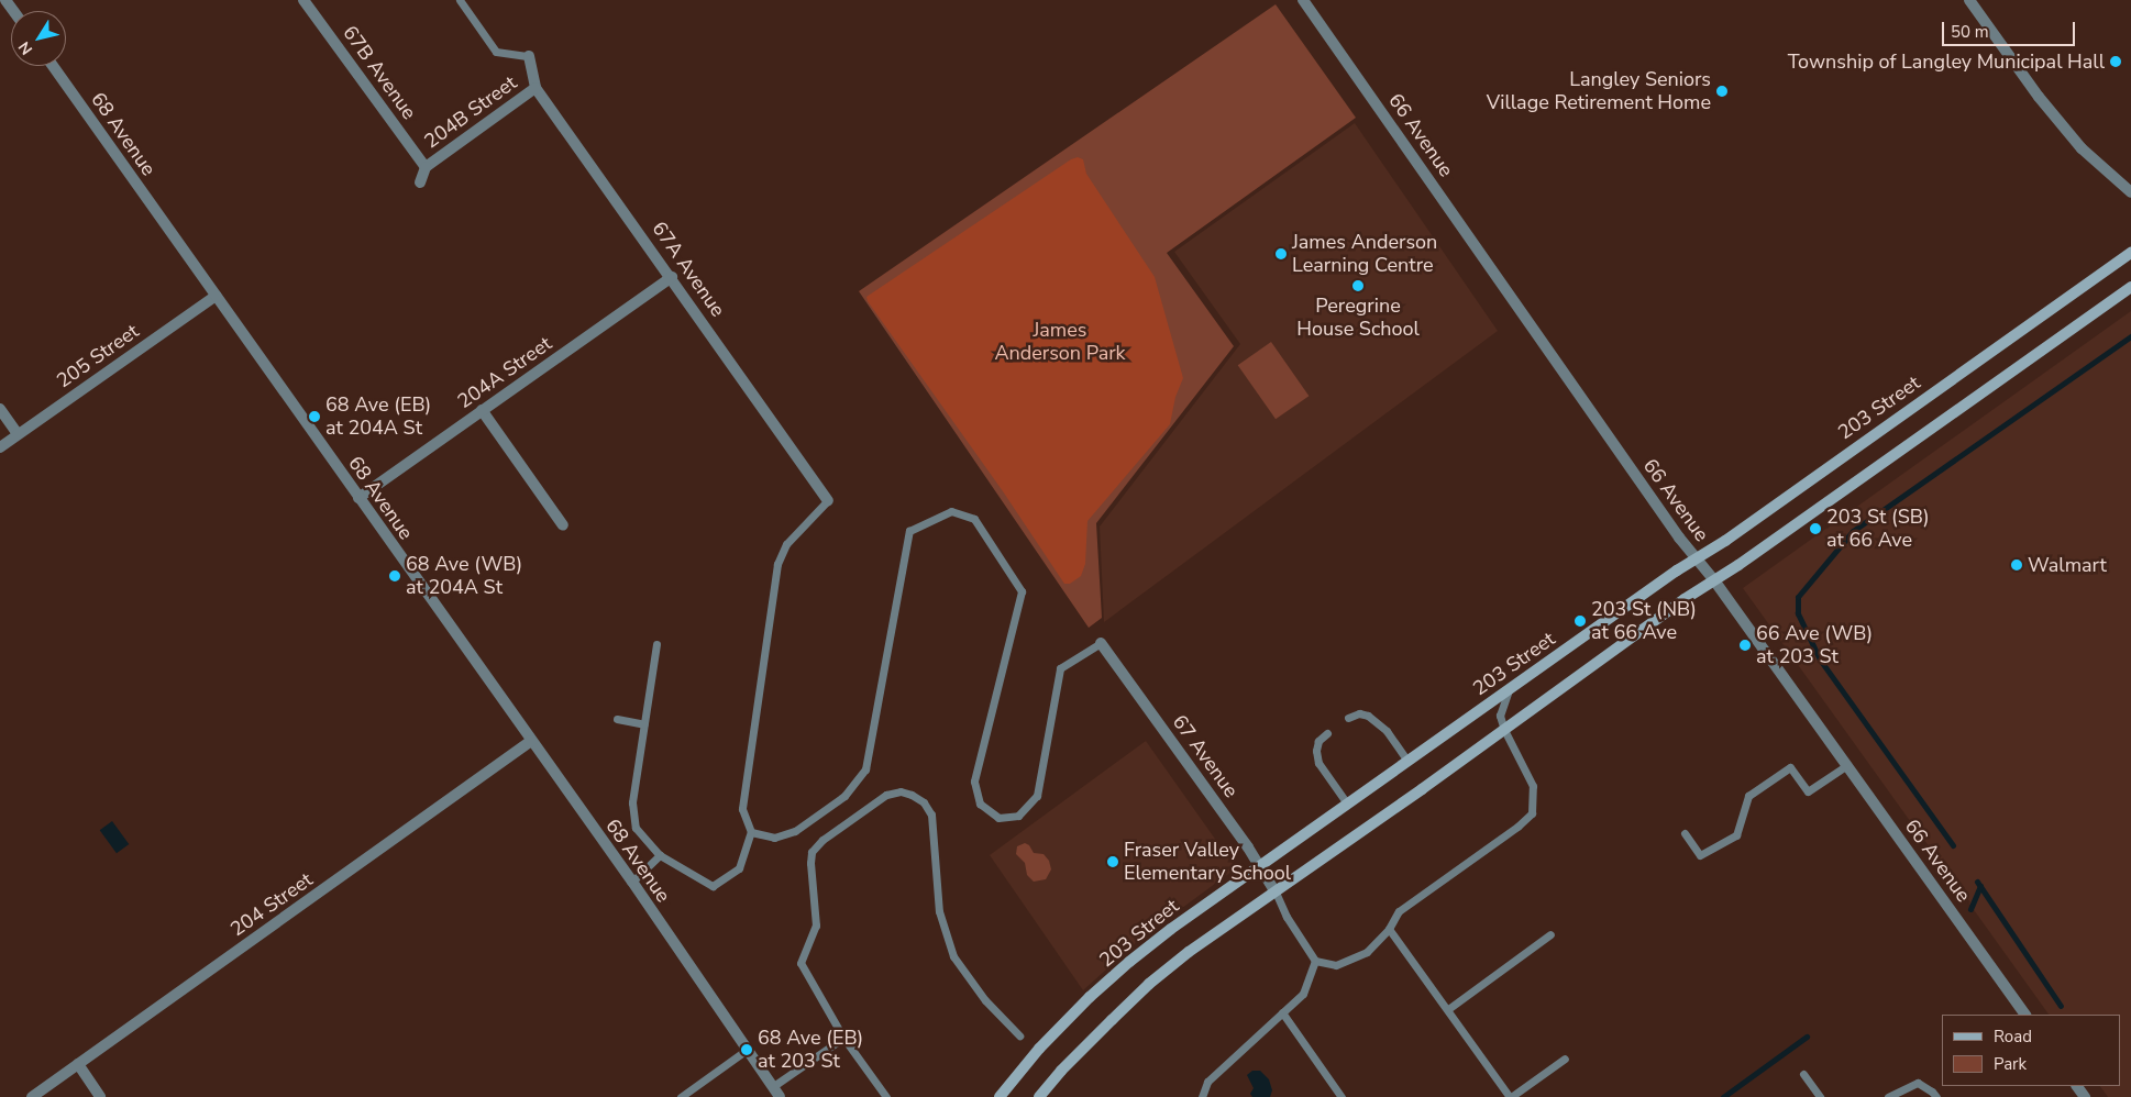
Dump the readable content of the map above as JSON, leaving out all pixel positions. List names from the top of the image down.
{
  "streets": {
    "main road": ["203 Street"],
    "street": [
      "67B Avenue",
      "204B Street",
      "68 Avenue",
      "66 Avenue",
      "67A Avenue",
      "205 Street",
      "204A Street",
      "67 Avenue",
      "204 Street"
    ]
  },
  "crossings": [
    ["67B Avenue", "204B Street"],
    ["204B Street", "67A Avenue"],
    ["68 Avenue", "205 Street"],
    ["68 Avenue", "204A Street"],
    ["68 Avenue", "204 Street"],
    ["66 Avenue", "203 Street"],
    ["67A Avenue", "204A Street"],
    ["203 Street", "67 Avenue"]
  ],
  "parks": ["James Anderson Park"],
  "places": [
    "Township of Langley Municipal Hall",
    "Langley Seniors Village Retirement Home",
    "James Anderson Learning Centre",
    "Peregrine House School",
    "68 Ave (EB) at 204A St",
    "203 St (SB) at 66 Ave",
    "Walmart",
    "68 Ave (WB) at 204A St",
    "203 St (NB) at 66 Ave",
    "66 Ave (WB) at 203 St",
    "Fraser Valley Elementary School",
    "68 Ave (EB) at 203 St"
  ],
  "legend": ["Road", "Park"],
  "scale_bar": "50 m",
  "north": "bottom left"
}
